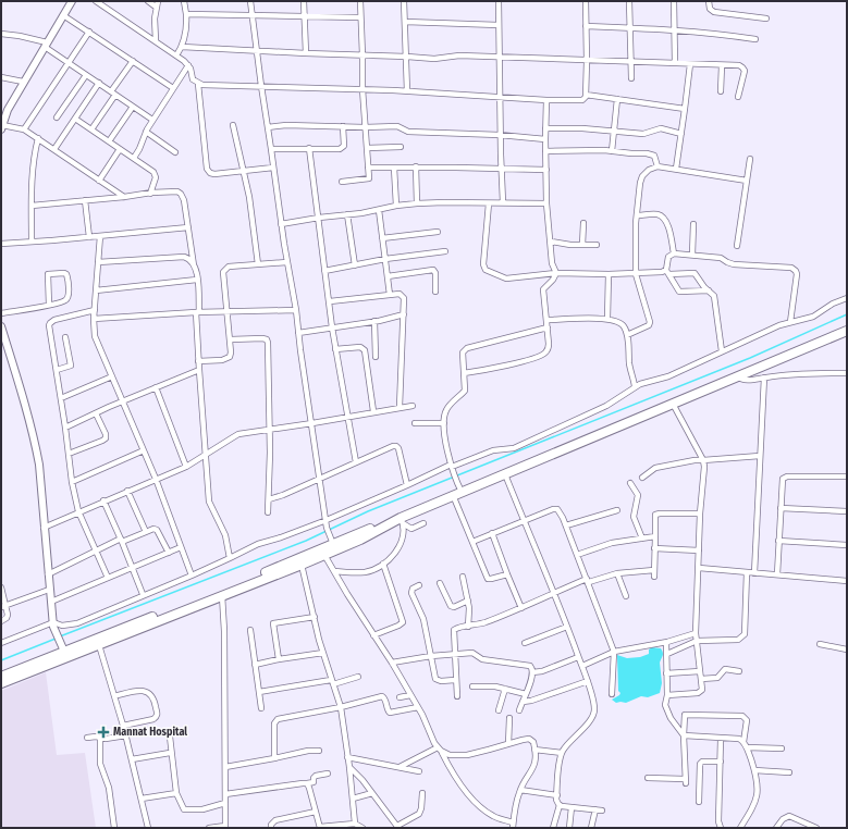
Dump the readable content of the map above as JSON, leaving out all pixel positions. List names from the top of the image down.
{
  "places": {
    "health": ["Mannat Hospital"]
  }
}
